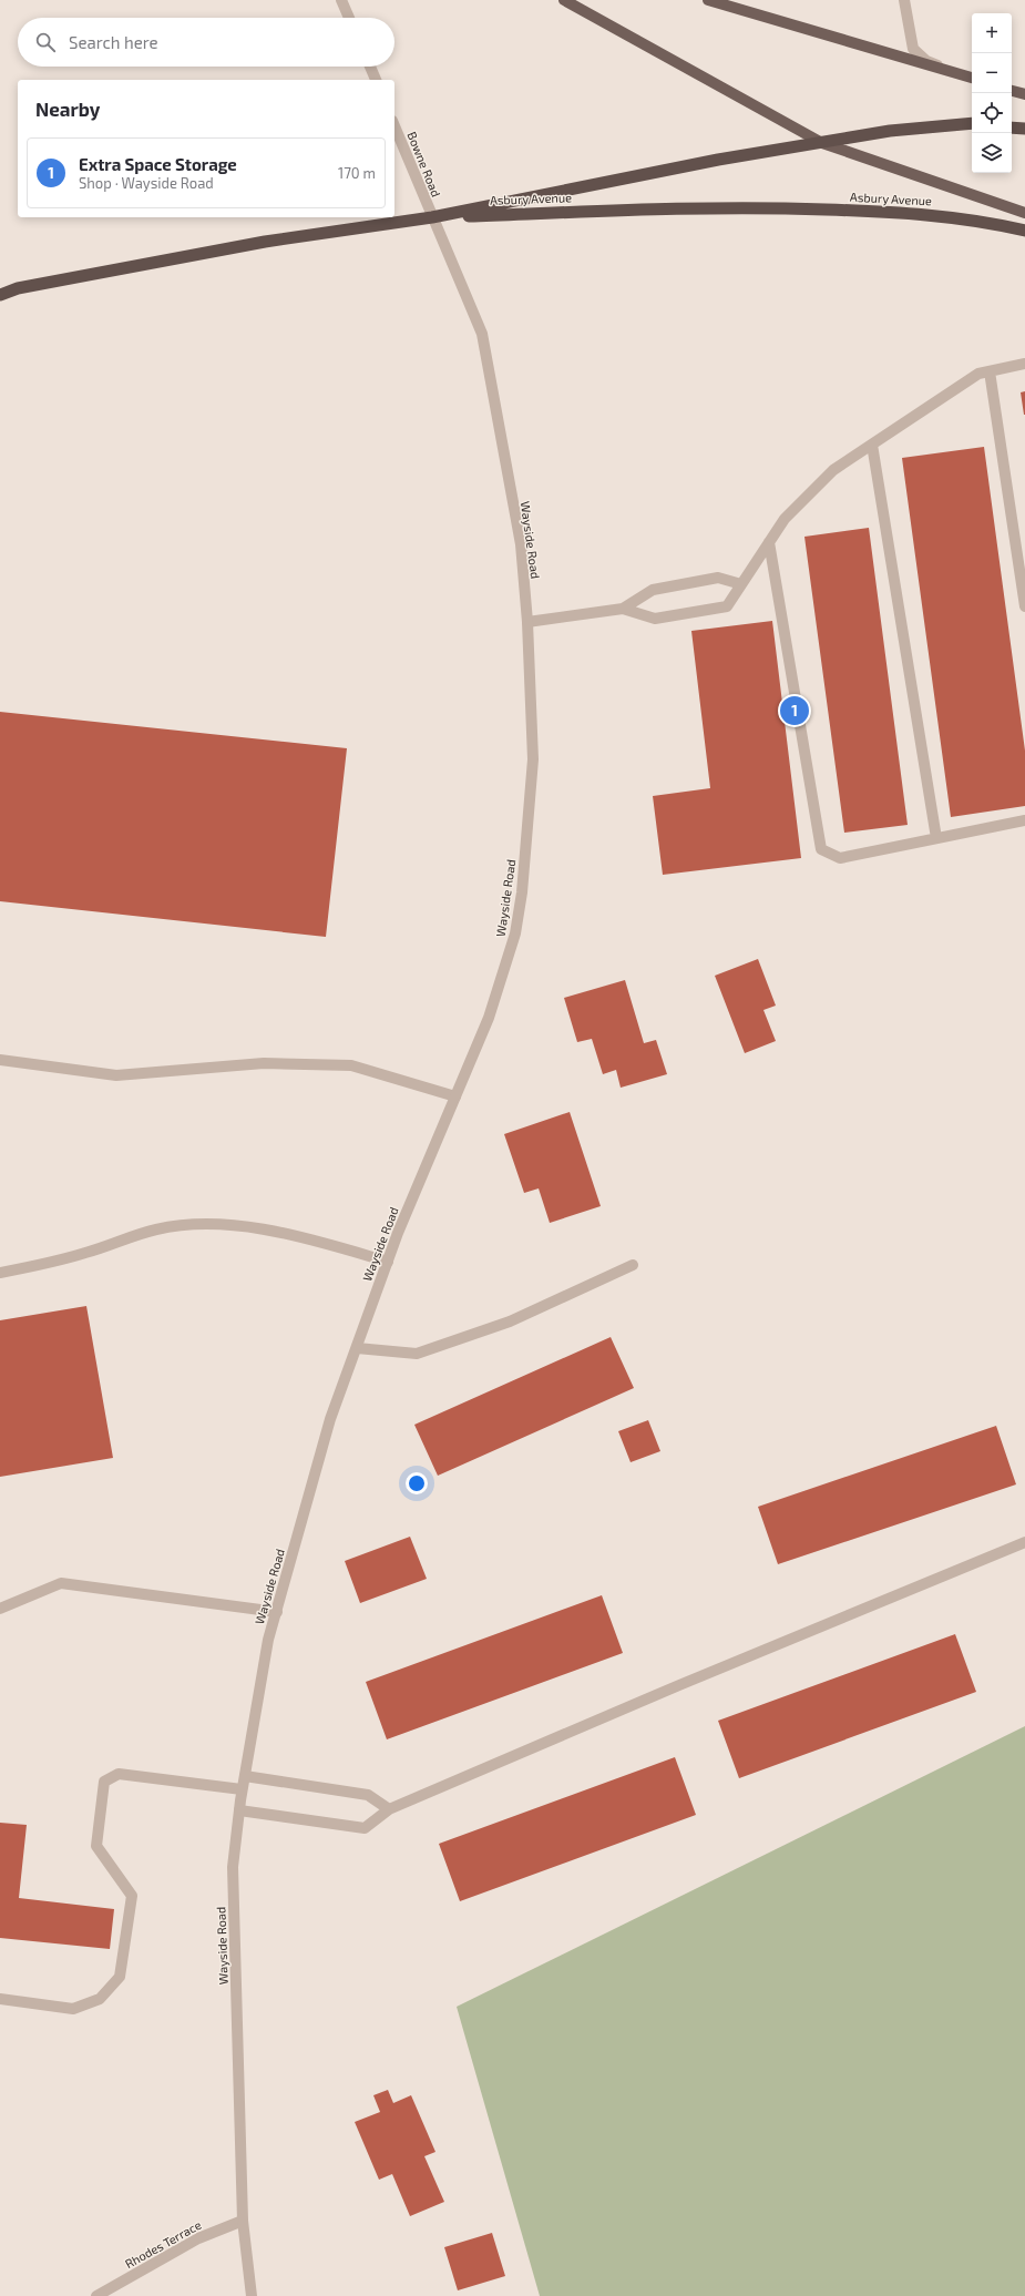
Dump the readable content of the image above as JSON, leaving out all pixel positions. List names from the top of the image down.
{
  "streets": {
    "highway": ["Asbury Avenue"],
    "street": ["Bowne Road", "Wayside Road", "Rhodes Terrace"]
  },
  "crossings": [
    ["Bowne Road", "Asbury Avenue"],
    ["Bowne Road", "Wayside Road"],
    ["Asbury Avenue", "Wayside Road"],
    ["Wayside Road", "Rhodes Terrace"]
  ],
  "page": {
    "map_buttons": ["+", "−"],
    "search": "Search here",
    "heading": "Nearby",
    "list": [
      {
        "mark": "1",
        "name": "Extra Space Storage",
        "note": "Shop · Wayside Road",
        "value": "170 m"
      }
    ],
    "pins": "1"
  }
}
